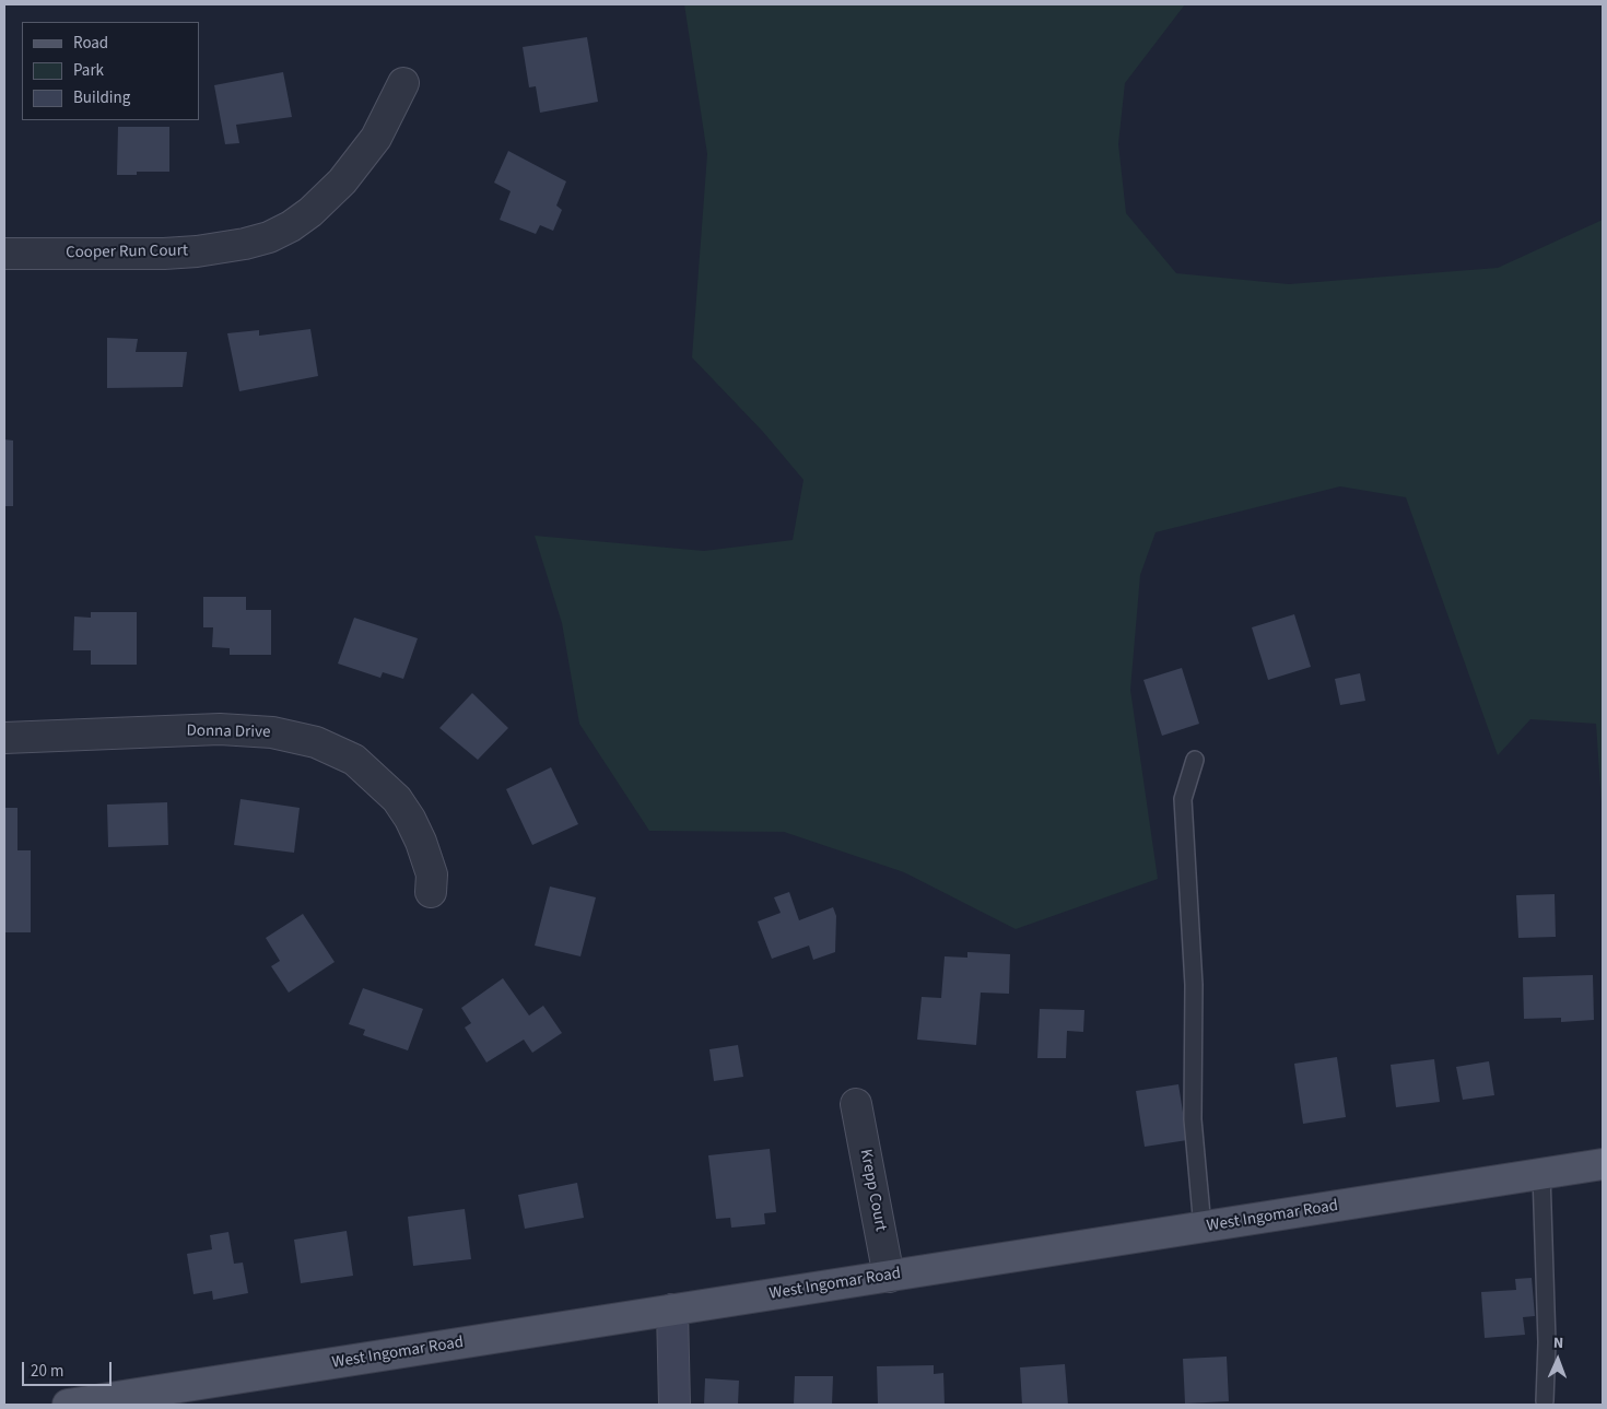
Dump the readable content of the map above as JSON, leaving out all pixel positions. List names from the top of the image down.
{
  "streets": {
    "main road": ["West Ingomar Road"],
    "street": ["Cooper Run Court", "Donna Drive", "Krepp Court"]
  },
  "crossings": [
    ["Krepp Court", "West Ingomar Road"]
  ],
  "legend": ["Road", "Park", "Building"],
  "scale_bar": "20 m",
  "north": "top"
}
